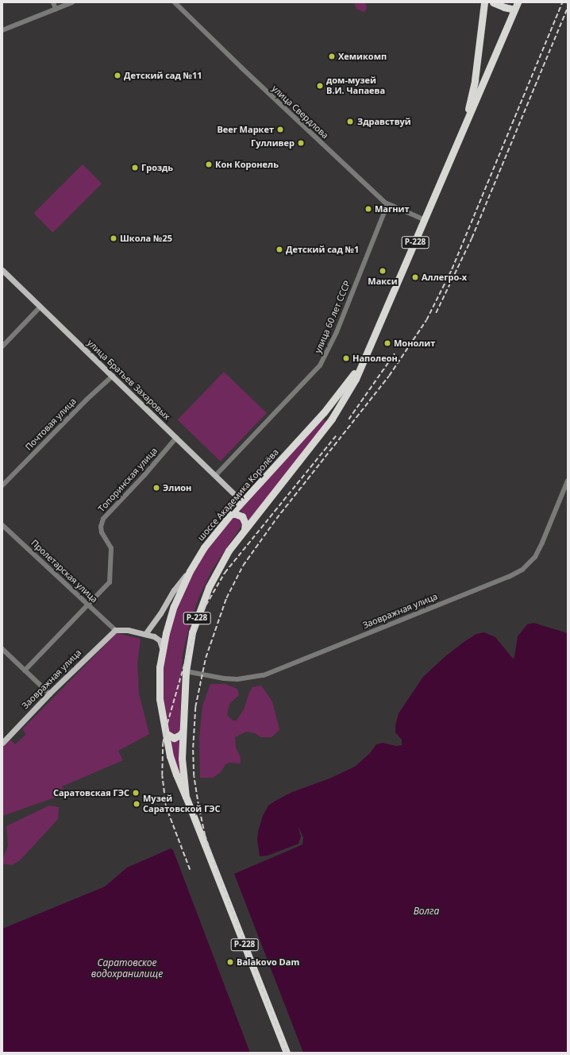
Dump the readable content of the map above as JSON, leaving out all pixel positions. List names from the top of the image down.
{
  "streets": {
    "highway": ["Р-228", "шоссе Академика Королёва"],
    "main road": ["улица Братьев Захаровых", "Заовражная улица"],
    "street": [
      "улица Свердлова",
      "улица 60 лет СССР",
      "Почтовая улица",
      "Топоринская улица",
      "Пролетарская улица"
    ]
  },
  "crossings": [
    ["улица Свердлова", "улица 60 лет СССР"],
    ["улица Свердлова", "шоссе Академика Королёва"],
    ["Р-228", "шоссе Академика Королёва"],
    ["улица 60 лет СССР", "улица Братьев Захаровых"],
    ["улица Братьев Захаровых", "Почтовая улица"],
    ["улица Братьев Захаровых", "Топоринская улица"],
    ["улица Братьев Захаровых", "шоссе Академика Королёва"],
    ["Топоринская улица", "Пролетарская улица"],
    ["шоссе Академика Королёва", "Заовражная улица"],
    ["Пролетарская улица", "Заовражная улица"]
  ],
  "water": ["Волга", "Саратовское водохранилище"],
  "places": [
    "Хемикомп",
    "Детский сад №11",
    "дом-музей В.И. Чапаева",
    "Здравствуй",
    "Beer Маркет",
    "Гулливер",
    "Кон Коронель",
    "Гроздь",
    "Магнит",
    "Школа №25",
    "Детский сад №1",
    "Макси",
    "Аллегро-х",
    "Монолит",
    "Наполеон",
    "Элион",
    "Саратовская ГЭС",
    "Музей Саратовской ГЭС",
    "Balakovo Dam"
  ]
}
